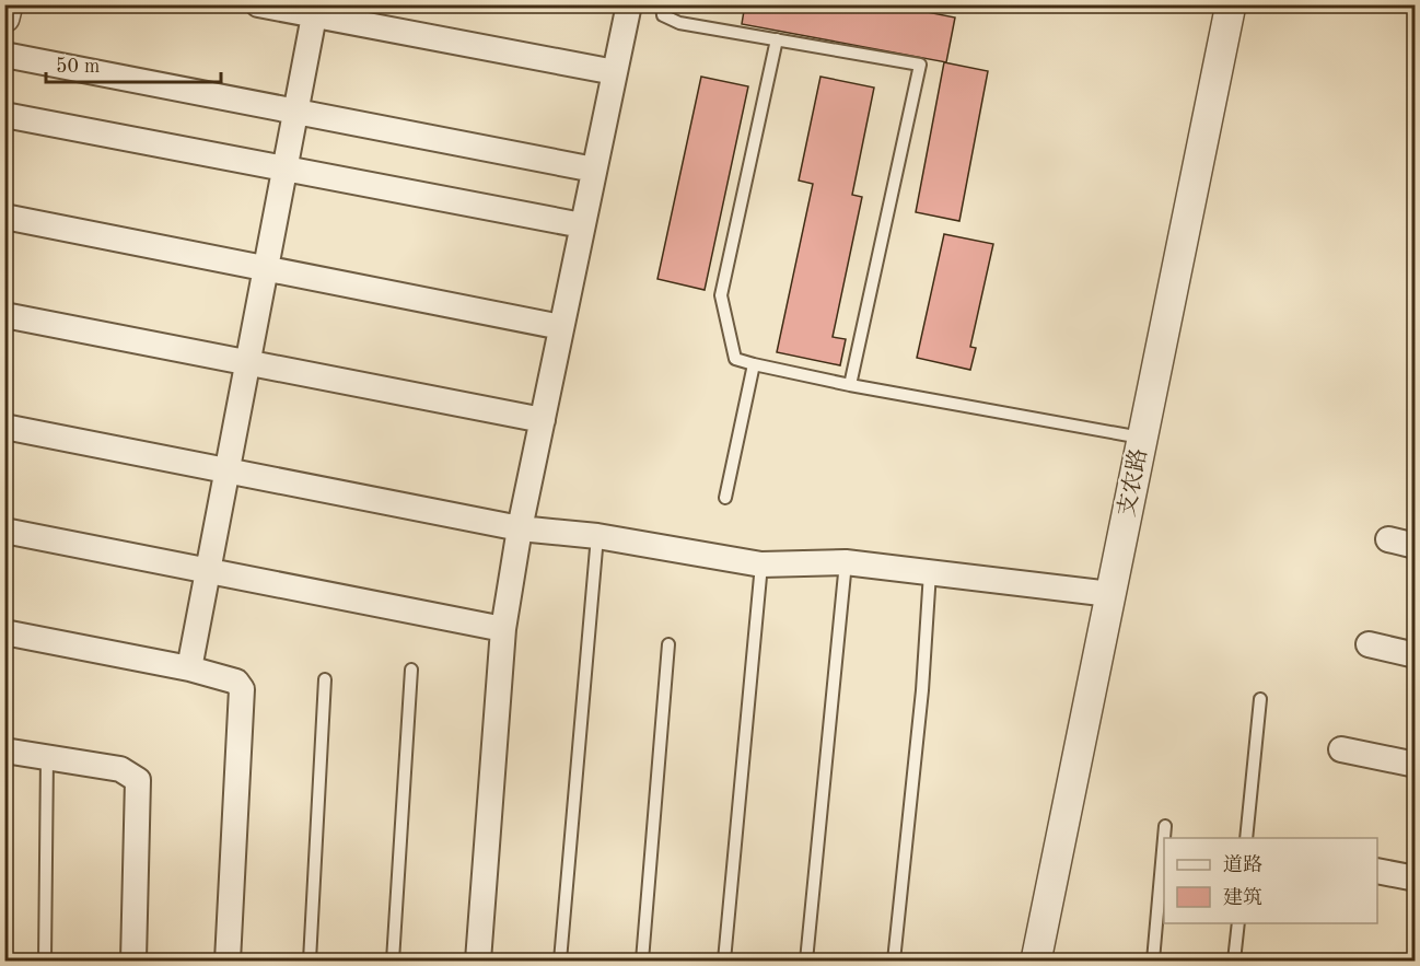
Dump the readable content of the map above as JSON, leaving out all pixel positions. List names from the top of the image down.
{
  "streets": {
    "street": ["支农路"]
  },
  "legend": ["道路", "建筑"],
  "scale_bar": "50 m"
}
